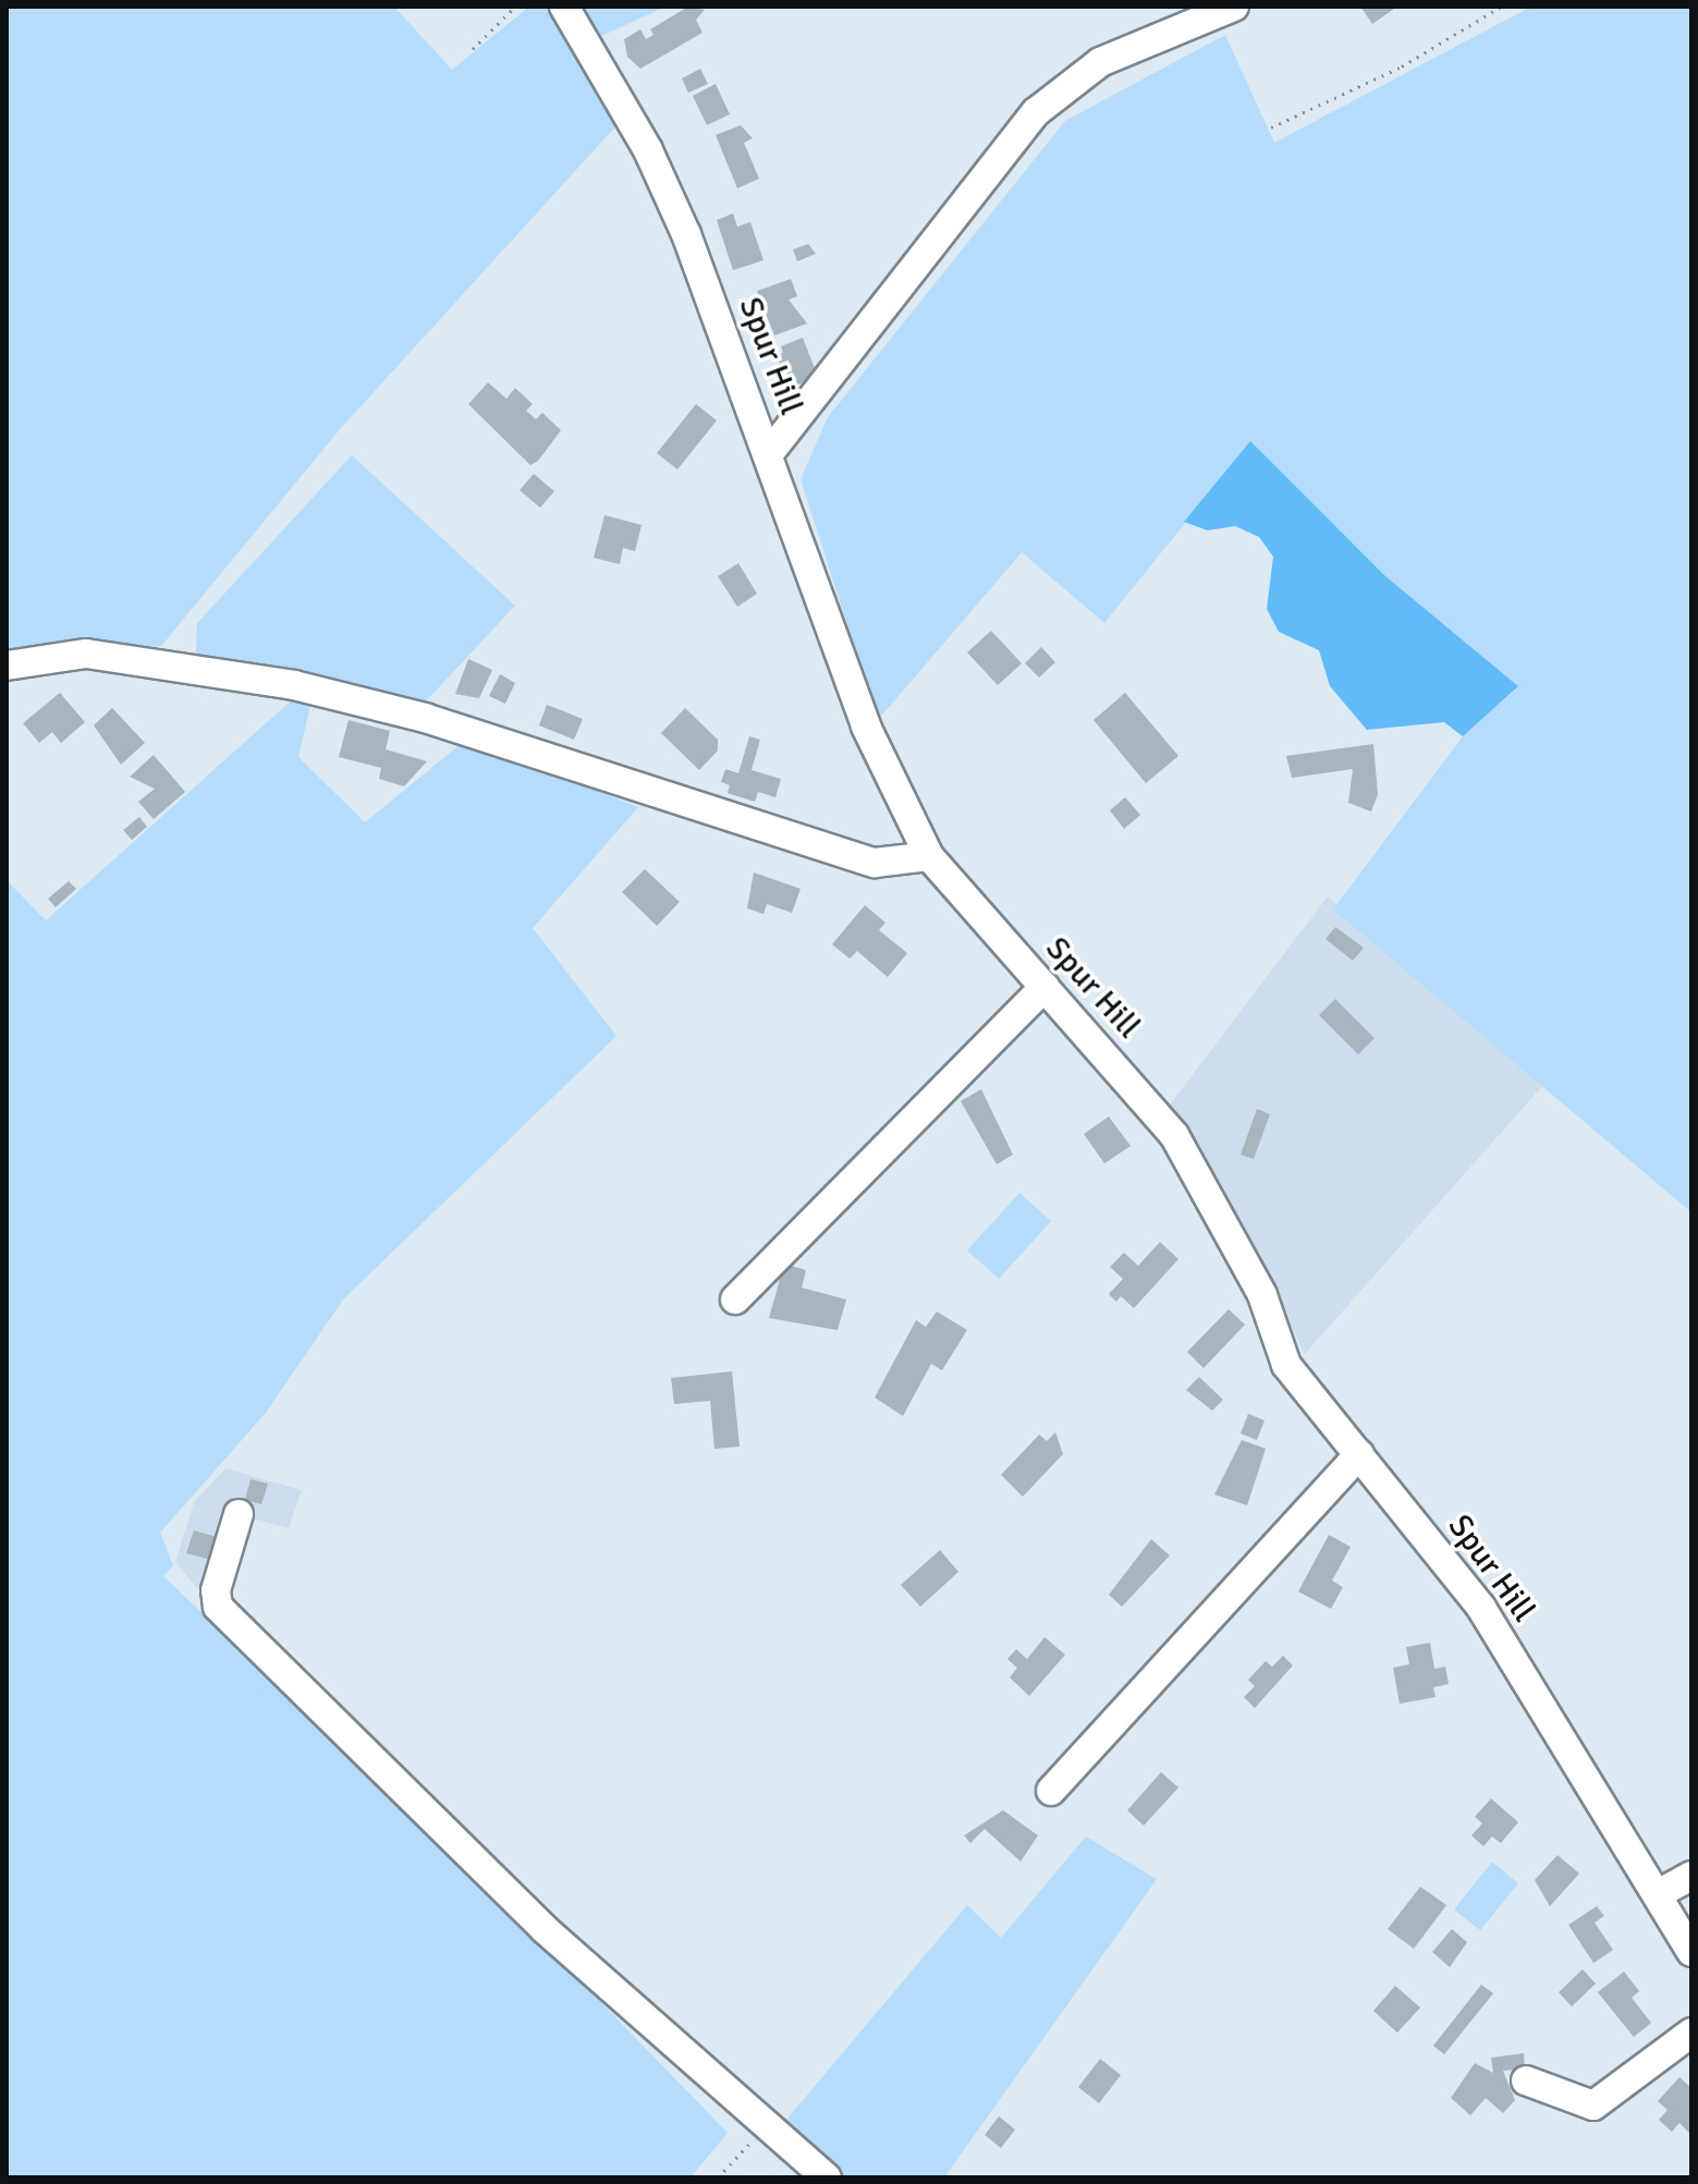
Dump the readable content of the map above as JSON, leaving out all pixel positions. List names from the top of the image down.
{
  "streets": {
    "street": ["Spur Hill"]
  }
}
